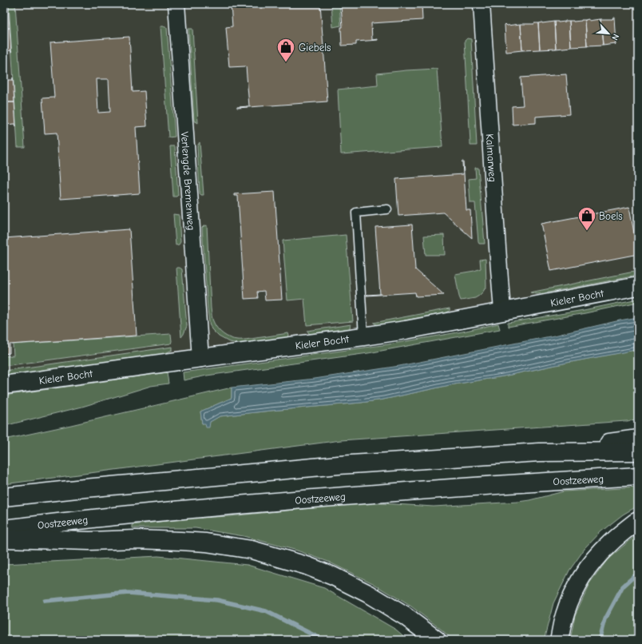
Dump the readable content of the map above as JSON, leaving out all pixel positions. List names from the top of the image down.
{
  "streets": {
    "main road": ["Kieler Bocht", "Oostzeeweg"],
    "street": ["Kalmarweg", "Verlengde Bremenweg"]
  },
  "crossings": [
    ["Kalmarweg", "Kieler Bocht"],
    ["Verlengde Bremenweg", "Kieler Bocht"]
  ],
  "places": {
    "shop": ["Giebels", "Boels"]
  },
  "north": "bottom right"
}
